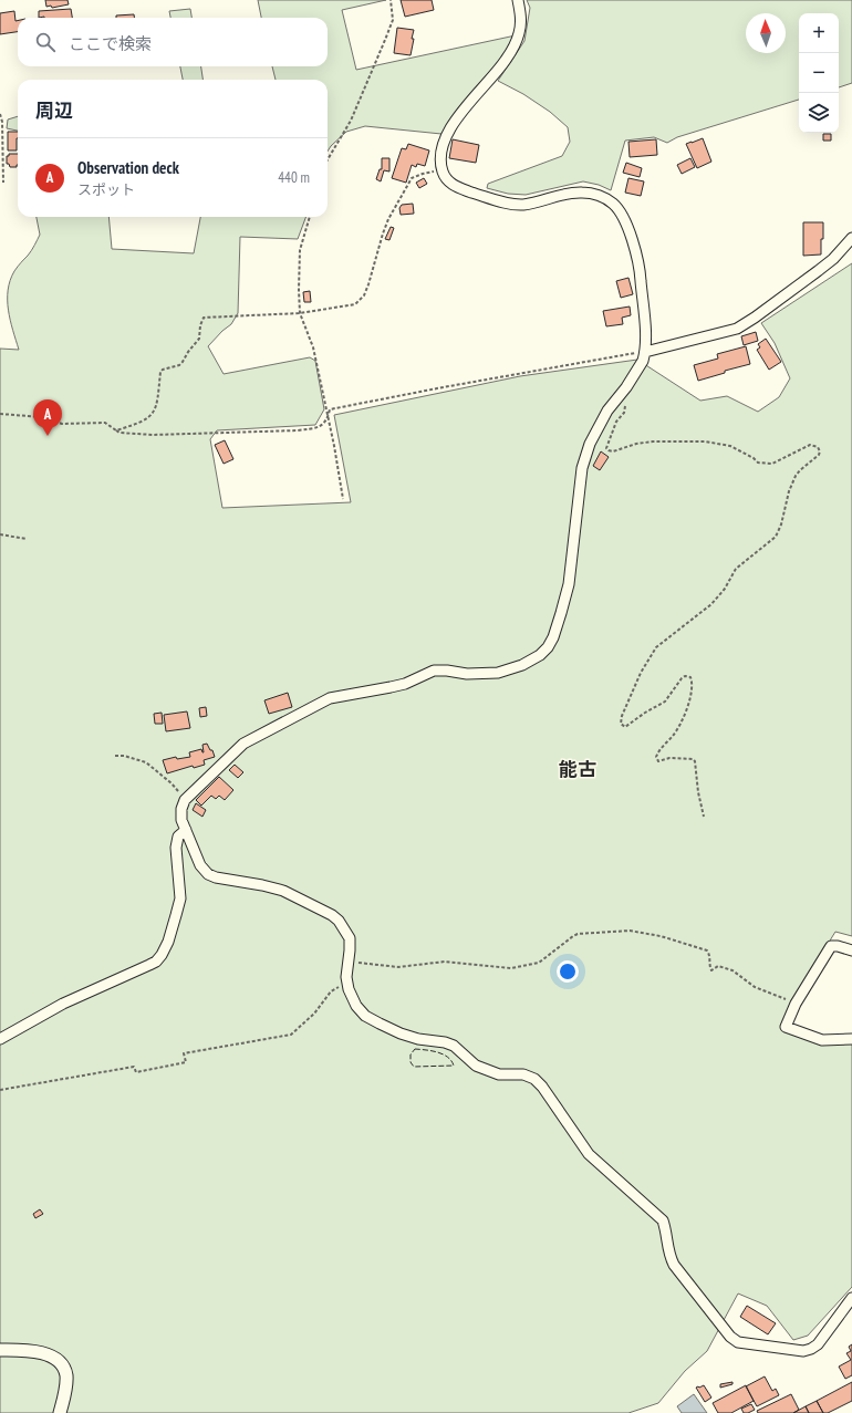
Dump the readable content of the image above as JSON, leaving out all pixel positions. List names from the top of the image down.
{
  "districts": ["能古"],
  "north": "top",
  "page": {
    "map_buttons": ["+", "−"],
    "search": "ここで検索",
    "heading": "周辺",
    "list": [
      {
        "mark": "A",
        "name": "Observation deck",
        "note": "スポット",
        "value": "440 m"
      }
    ],
    "pins": "A"
  }
}
